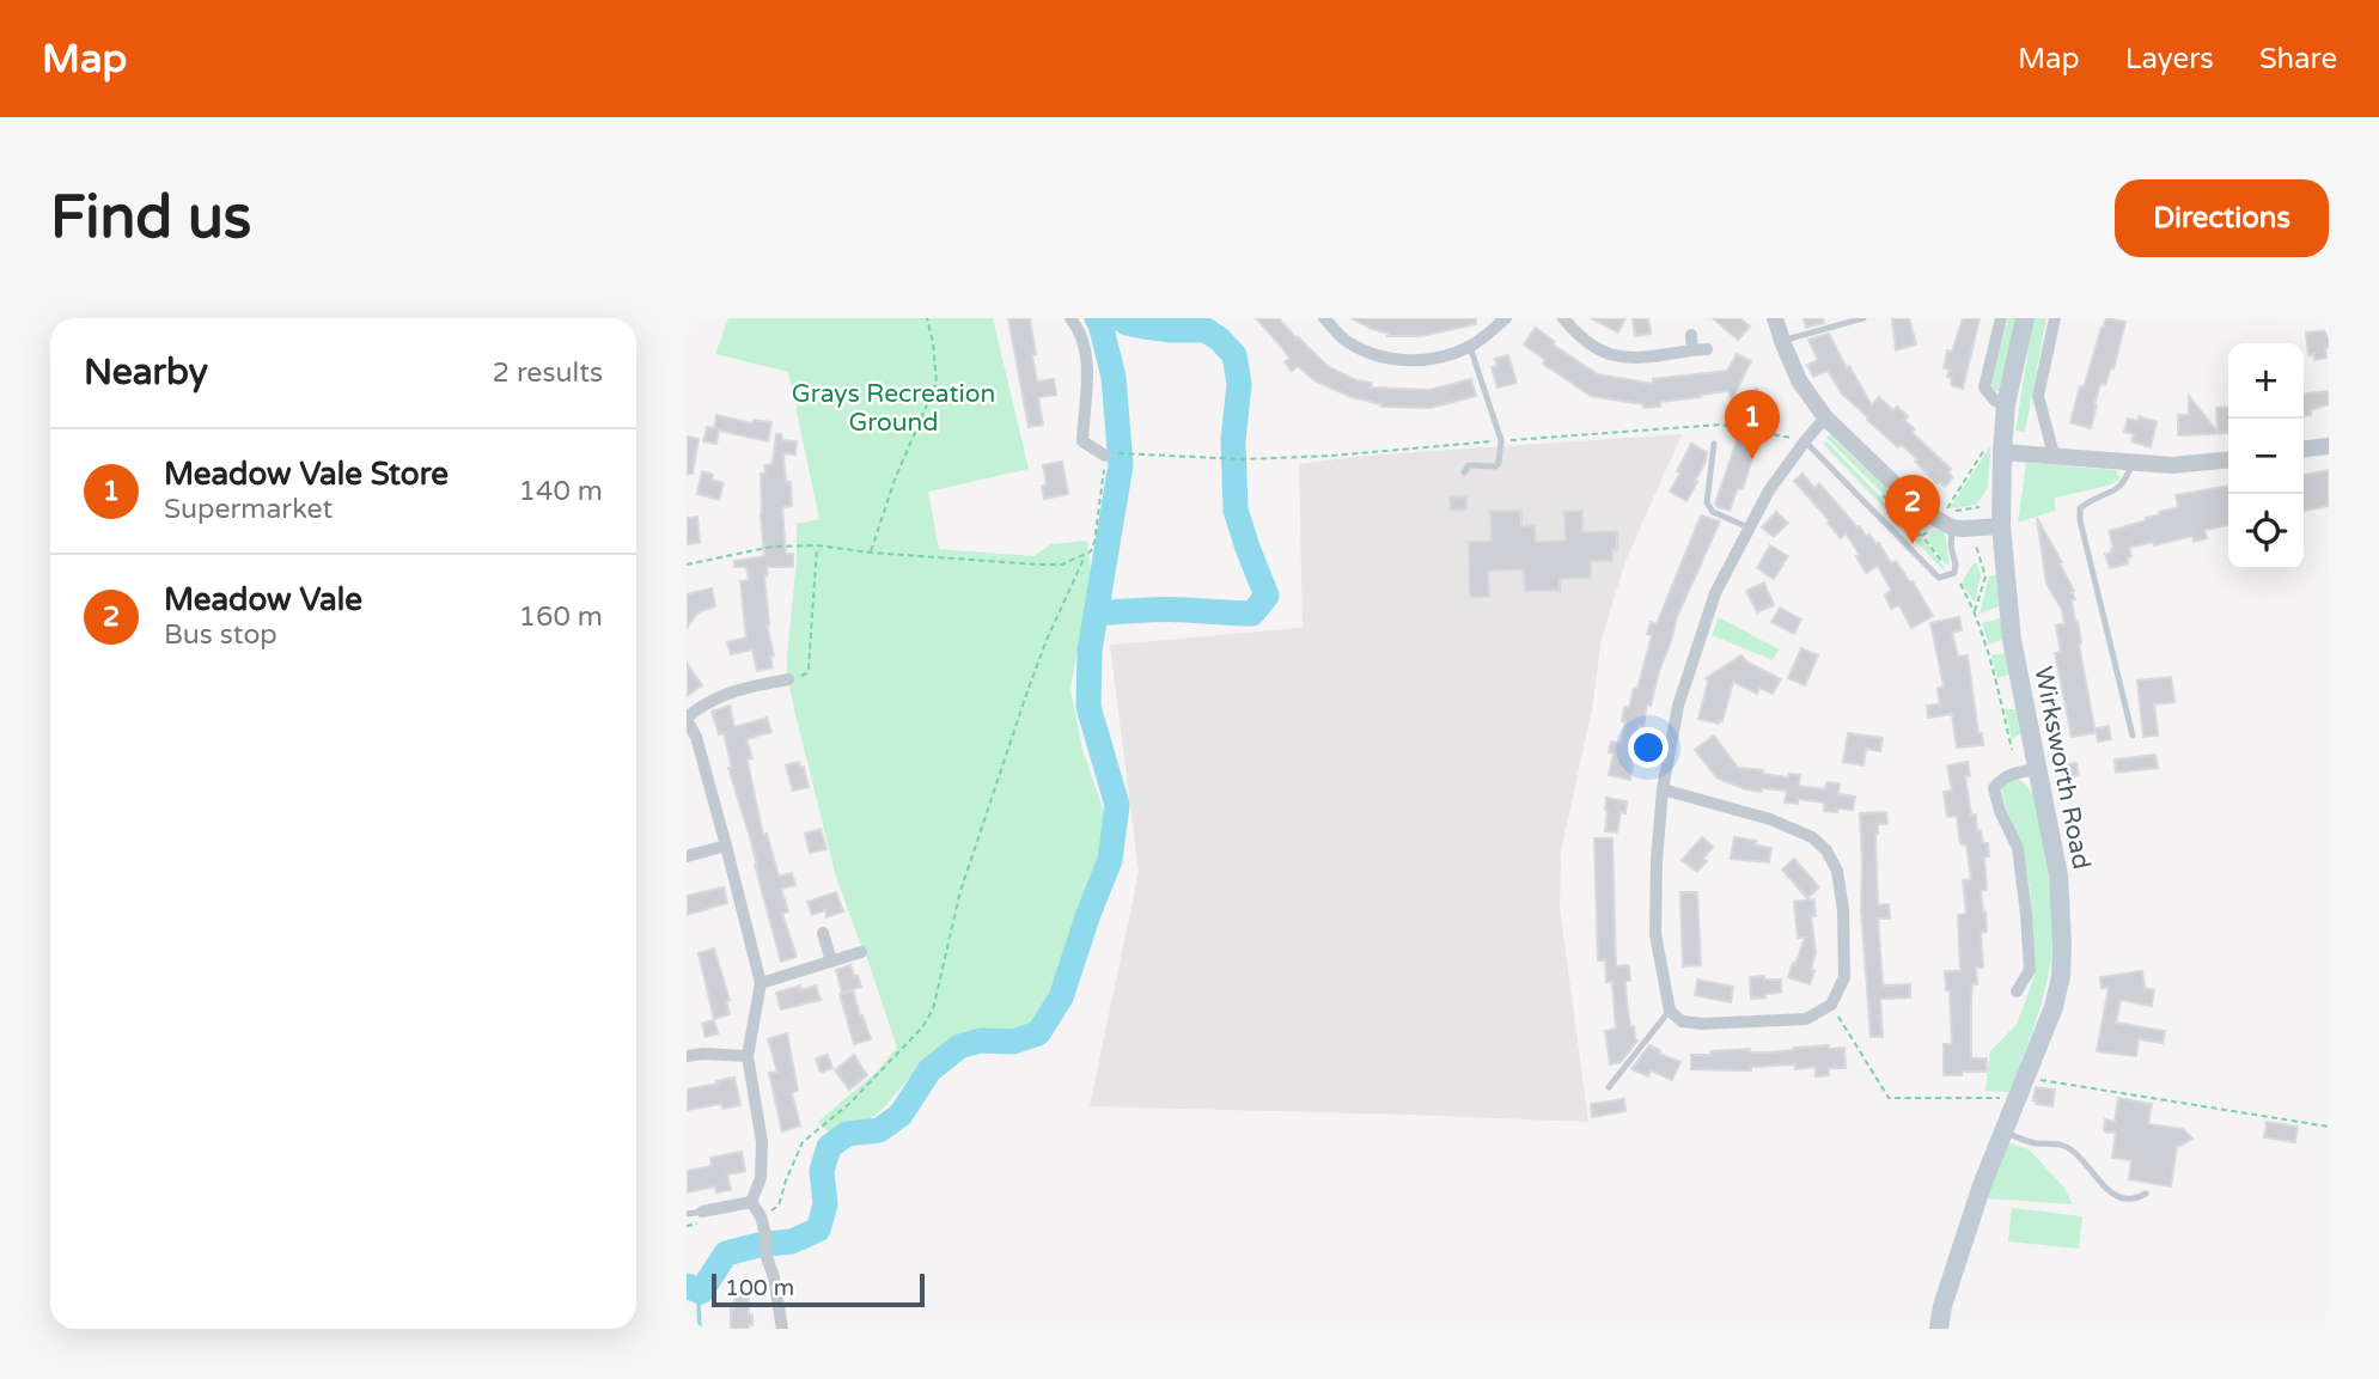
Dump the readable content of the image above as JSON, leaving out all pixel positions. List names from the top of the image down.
{
  "streets": {
    "main road": ["Wirksworth Road"]
  },
  "parks": ["Grays Recreation Ground"],
  "scale_bar": "100 m",
  "page": {
    "header": "Map",
    "nav": ["Map", "Layers", "Share"],
    "buttons": "Directions",
    "title": "Find us",
    "heading": ["Nearby", "2 results"],
    "map_buttons": ["+", "−"],
    "pins": ["1", "2"],
    "list": [
      {
        "mark": "1",
        "name": "Meadow Vale Store",
        "note": "Supermarket",
        "value": "140 m"
      },
      {
        "mark": "2",
        "name": "Meadow Vale",
        "note": "Bus stop",
        "value": "160 m"
      }
    ],
    "scale": "100 m"
  }
}
